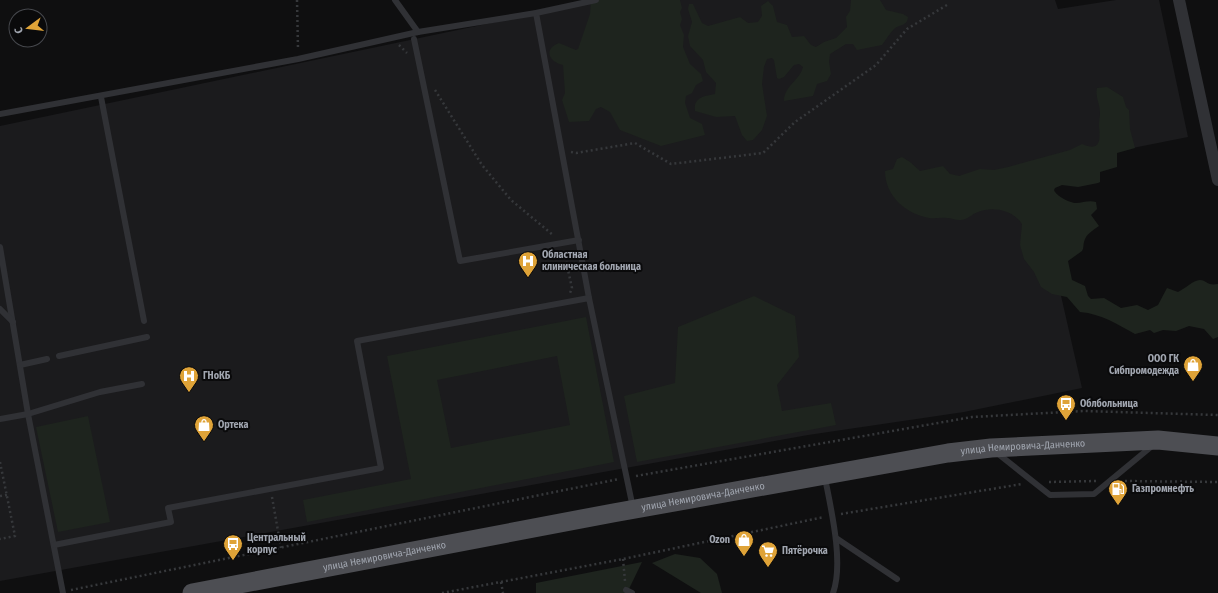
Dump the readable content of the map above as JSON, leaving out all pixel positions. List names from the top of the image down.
{
  "streets": {
    "main road": ["улица Немировича-Данченко"]
  },
  "places": {
    "hospital": ["Областная клиническая больница", "ГНоКБ"],
    "shop": ["ООО ГК Сибпромодежда", "Ортека", "Ozon"],
    "bus stop": ["Облбольница", "Центральный корпус"],
    "fuel station": ["Газпромнефть"],
    "supermarket": ["Пятёрочка"]
  },
  "north": "left"
}
